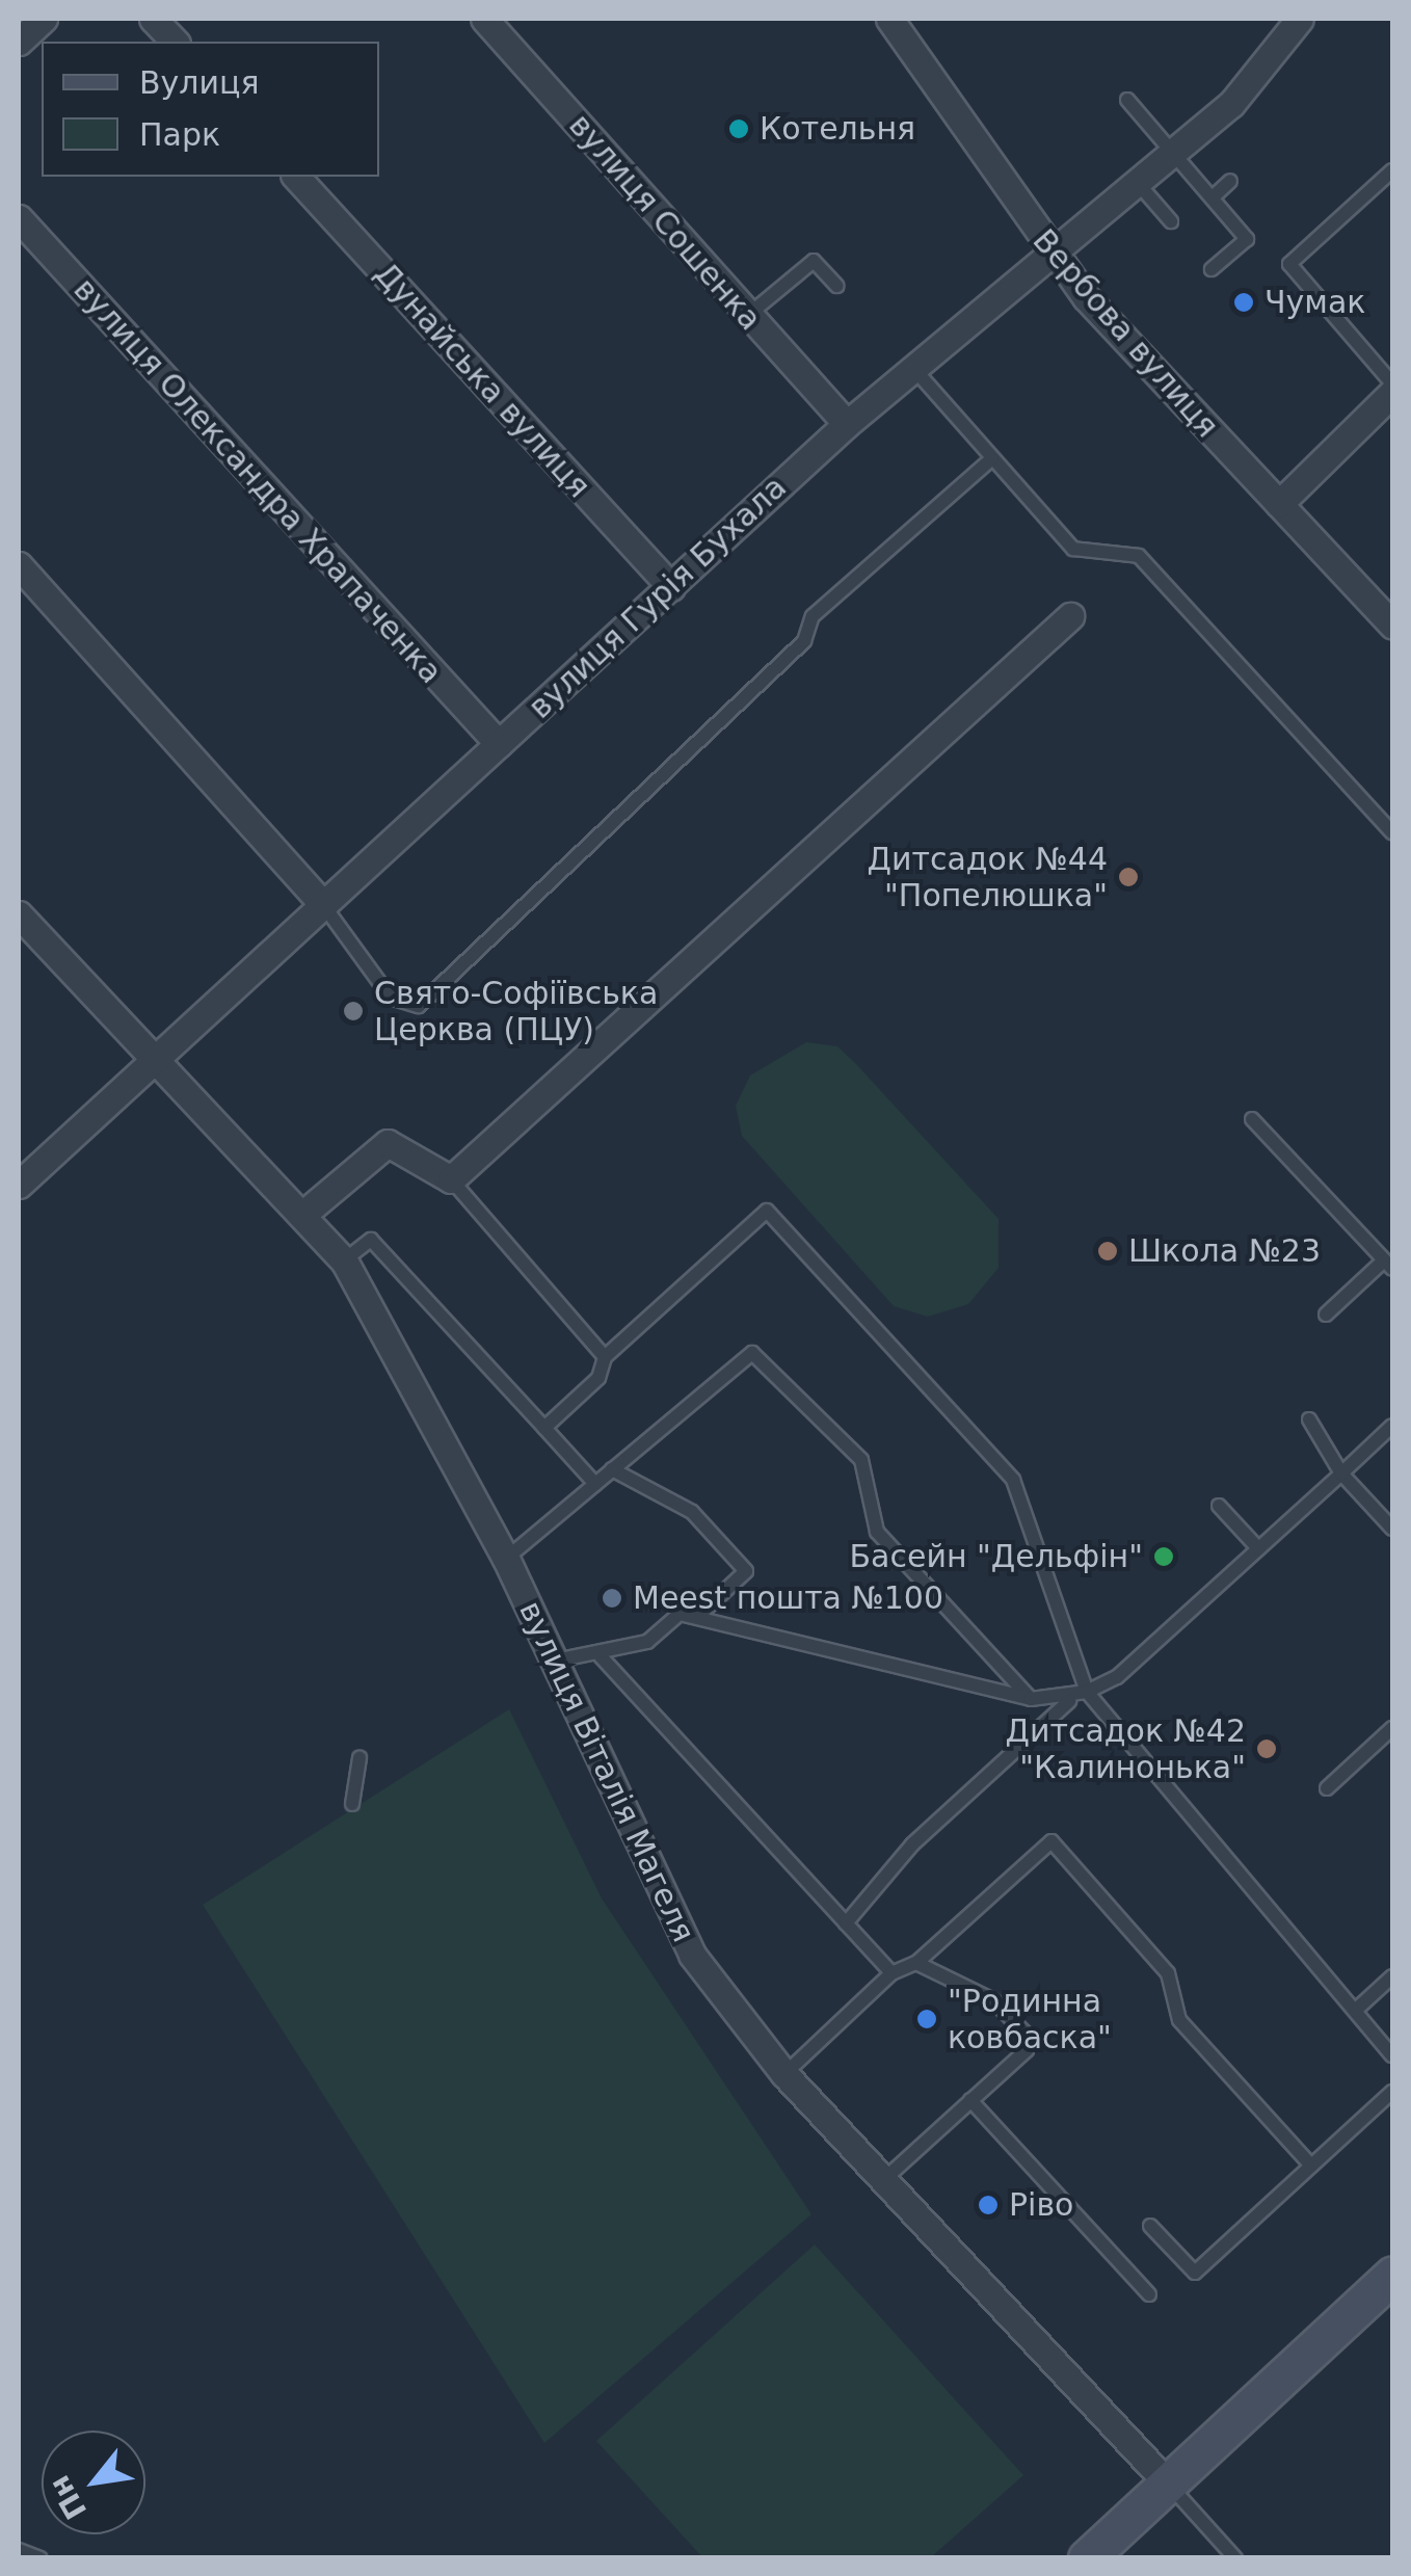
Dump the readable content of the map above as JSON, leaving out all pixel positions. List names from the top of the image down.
{
  "streets": {
    "street": [
      "вулиця Сошенка",
      "Вербова вулиця",
      "Дунайська вулиця",
      "вулиця Олександра Храпаченка",
      "вулиця Гурія Бухала",
      "вулиця Віталія Магеля"
    ]
  },
  "crossings": [
    ["вулиця Сошенка", "вулиця Гурія Бухала"],
    ["Вербова вулиця", "вулиця Гурія Бухала"],
    ["Дунайська вулиця", "вулиця Гурія Бухала"],
    ["вулиця Олександра Храпаченка", "вулиця Гурія Бухала"],
    ["вулиця Гурія Бухала", "вулиця Віталія Магеля"]
  ],
  "places": [
    "Котельня",
    "Чумак",
    "Дитсадок №44 \"Попелюшка\"",
    "Свято-Софіївська Церква (ПЦУ)",
    "Школа №23",
    "Басейн \"Дельфін\"",
    "Meest пошта №100",
    "Дитсадок №42 \"Калинонька\"",
    "\"Родинна ковбаска\"",
    "Ріво"
  ],
  "legend": ["Вулиця", "Парк"],
  "north": "bottom left"
}
